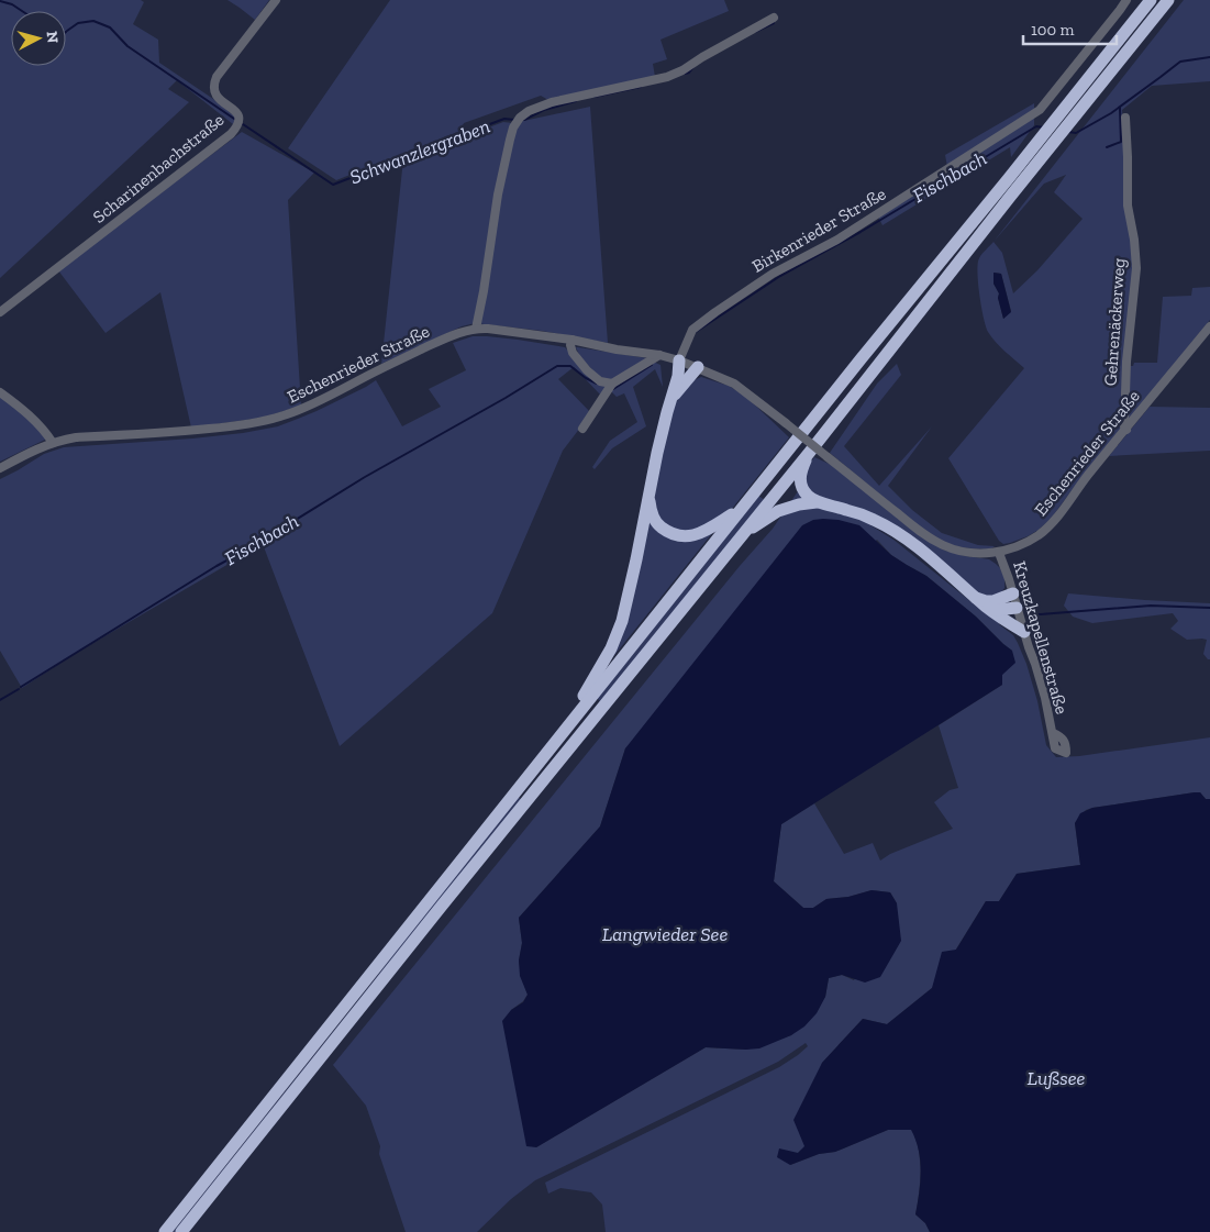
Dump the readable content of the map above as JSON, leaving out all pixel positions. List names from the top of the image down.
{
  "streets": {
    "street": [
      "Scharinenbachstraße",
      "Birkenrieder Straße",
      "Gehrenäckerweg",
      "Eschenrieder Straße",
      "Kreuzkapellenstraße"
    ]
  },
  "crossings": [
    ["Birkenrieder Straße", "Eschenrieder Straße"],
    ["Gehrenäckerweg", "Eschenrieder Straße"],
    ["Eschenrieder Straße", "Kreuzkapellenstraße"]
  ],
  "water": [
    "Schwanzlergraben",
    "Fischbach",
    "Langwieder See",
    "Lußsee"
  ],
  "scale_bar": "100 m",
  "north": "right"
}
